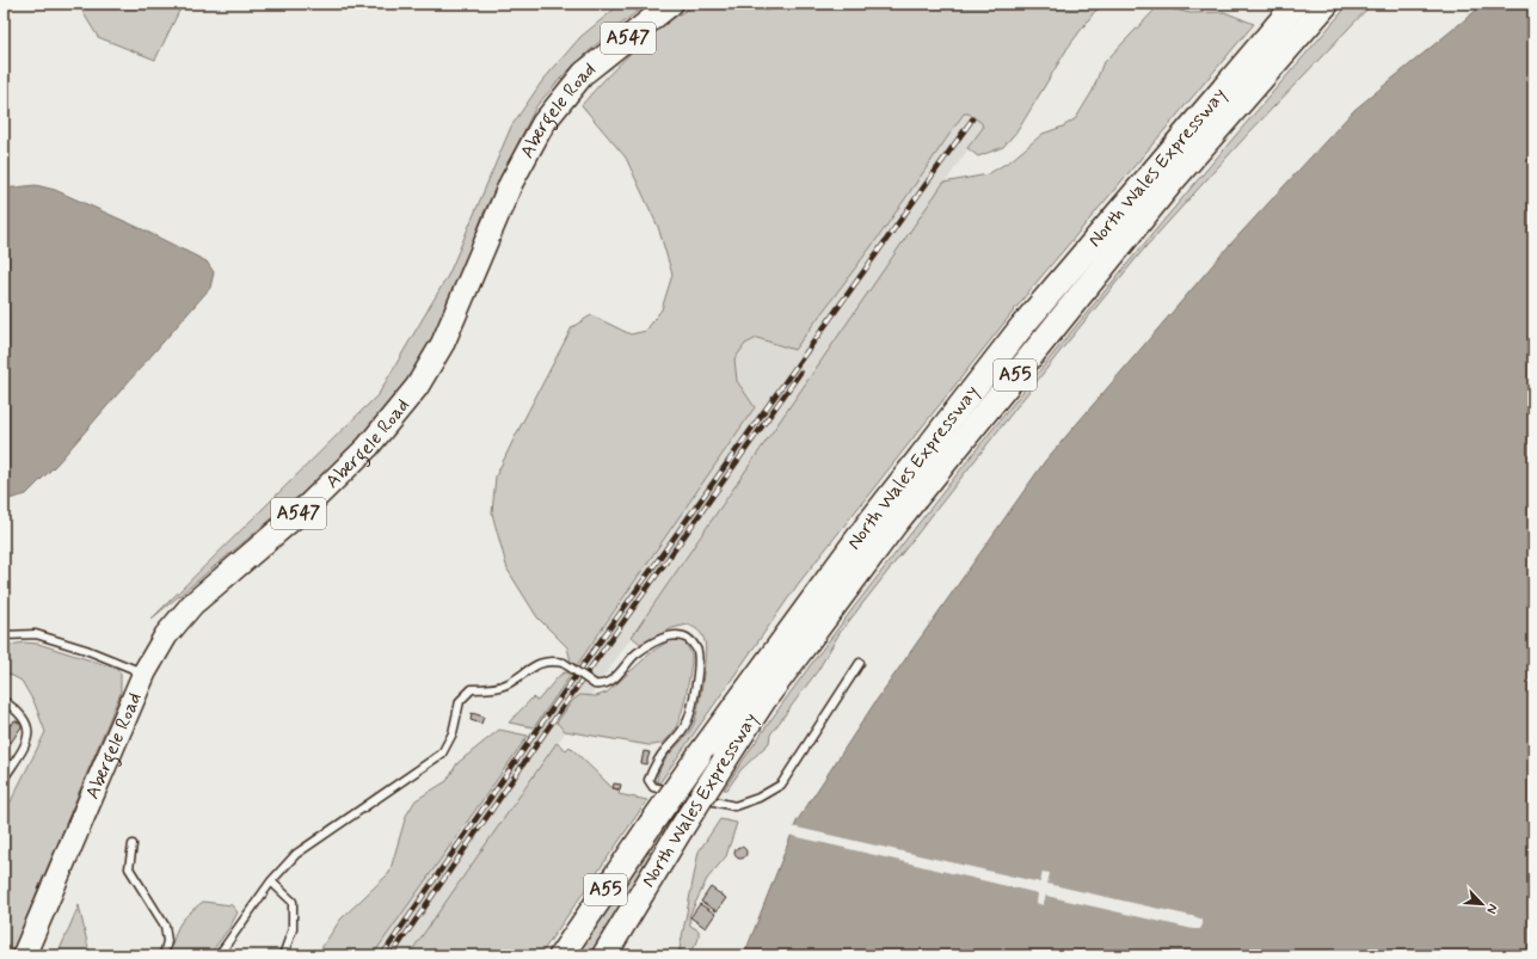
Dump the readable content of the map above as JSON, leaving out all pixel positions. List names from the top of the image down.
{
  "streets": {
    "highway": ["North Wales Expressway", "A55"],
    "main road": ["A547", "Abergele Road"]
  },
  "north": "bottom right"
}
